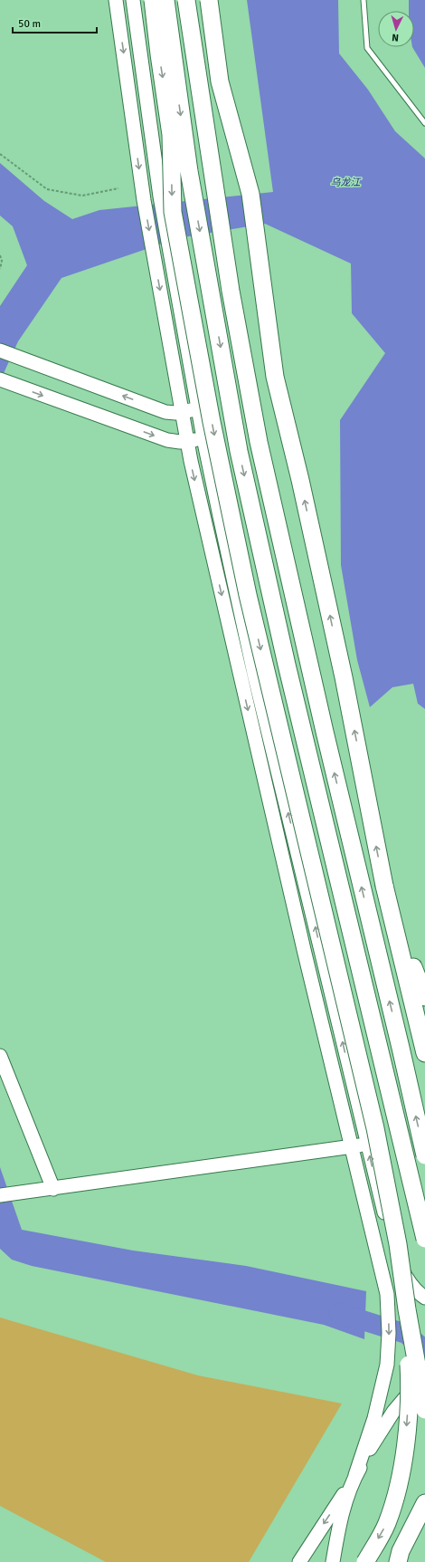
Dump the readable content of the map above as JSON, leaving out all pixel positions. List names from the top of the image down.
{
  "water": ["乌龙江"],
  "scale_bar": "50 m",
  "north": "bottom"
}
